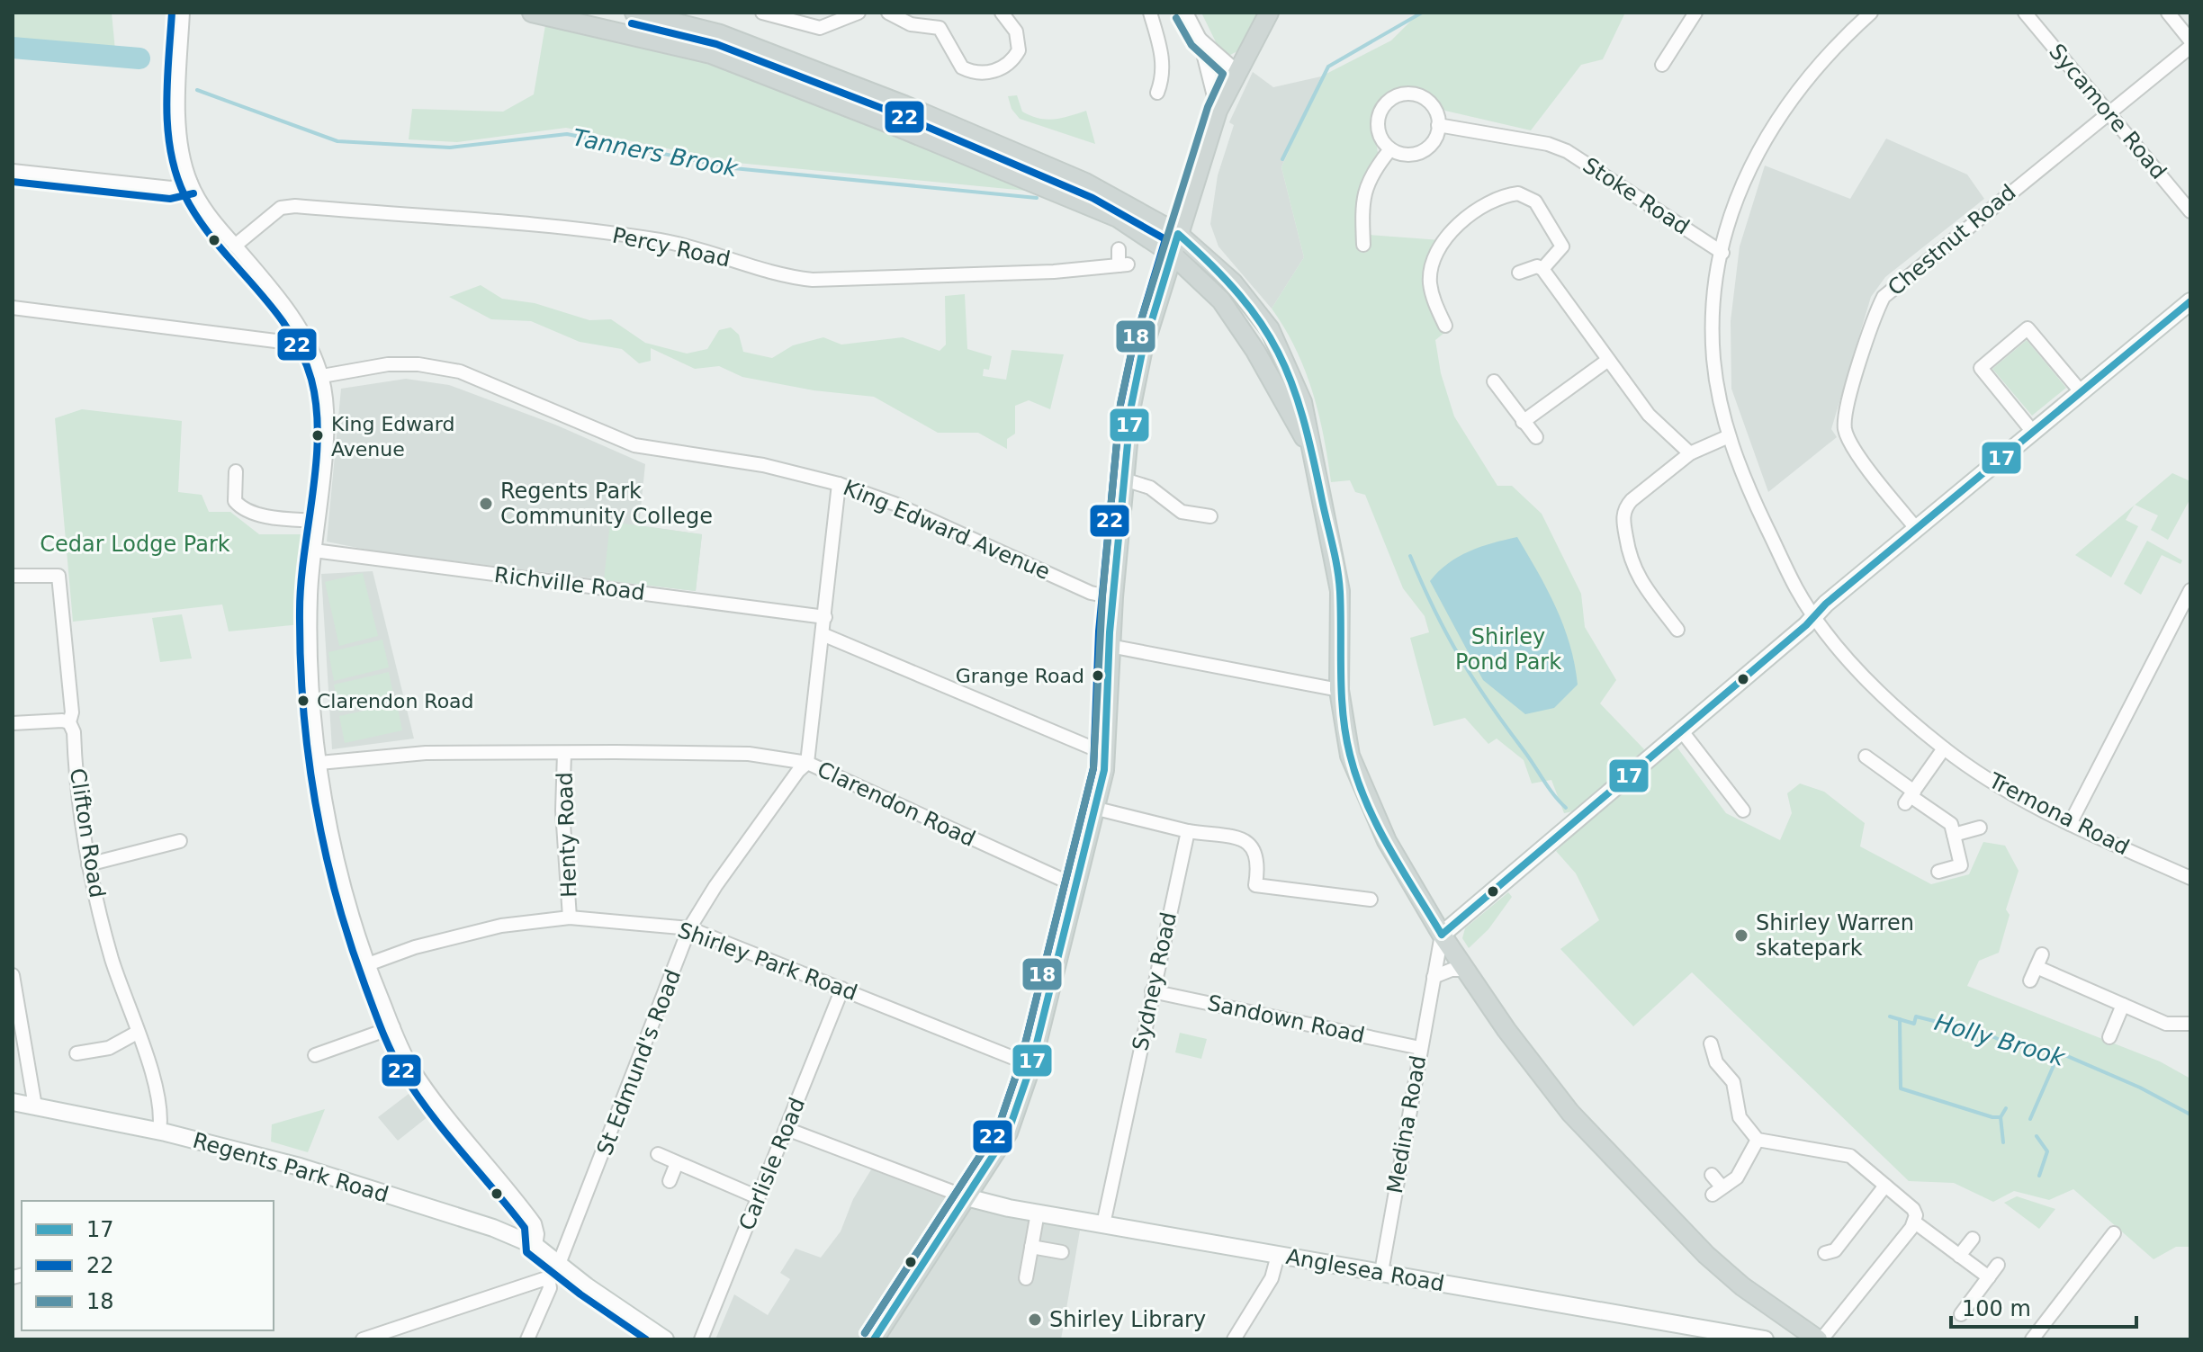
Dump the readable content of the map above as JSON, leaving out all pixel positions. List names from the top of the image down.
{
  "streets": {
    "street": [
      "Sycamore Road",
      "Stoke Road",
      "Chestnut Road",
      "Percy Road",
      "King Edward Avenue",
      "Richville Road",
      "Clarendon Road",
      "Tremona Road",
      "Clifton Road",
      "Henty Road",
      "Shirley Park Road",
      "Sydney Road",
      "Sandown Road",
      "St Edmund's Road",
      "Medina Road",
      "Carlisle Road",
      "Regents Park Road",
      "Anglesea Road"
    ]
  },
  "crossings": [
    ["Sycamore Road", "Chestnut Road"],
    ["Stoke Road", "Tremona Road"],
    ["Clarendon Road", "Henty Road"],
    ["Clarendon Road", "St Edmund's Road"],
    ["Clifton Road", "Regents Park Road"],
    ["Henty Road", "Shirley Park Road"],
    ["Shirley Park Road", "St Edmund's Road"],
    ["Shirley Park Road", "Carlisle Road"],
    ["Sydney Road", "Sandown Road"],
    ["Sydney Road", "Anglesea Road"],
    ["Sandown Road", "Medina Road"],
    ["St Edmund's Road", "Regents Park Road"],
    ["Medina Road", "Anglesea Road"]
  ],
  "water": ["Tanners Brook", "Holly Brook"],
  "parks": ["Cedar Lodge Park", "Shirley Pond Park"],
  "places": [
    "King Edward Avenue",
    "Regents Park Community College",
    "Grange Road",
    "Clarendon Road",
    "Shirley Warren skatepark",
    "Shirley Library"
  ],
  "lines": ["transit line 22", "transit line 18", "transit line 17"],
  "legend": ["17", "22", "18"],
  "scale_bar": "100 m"
}
